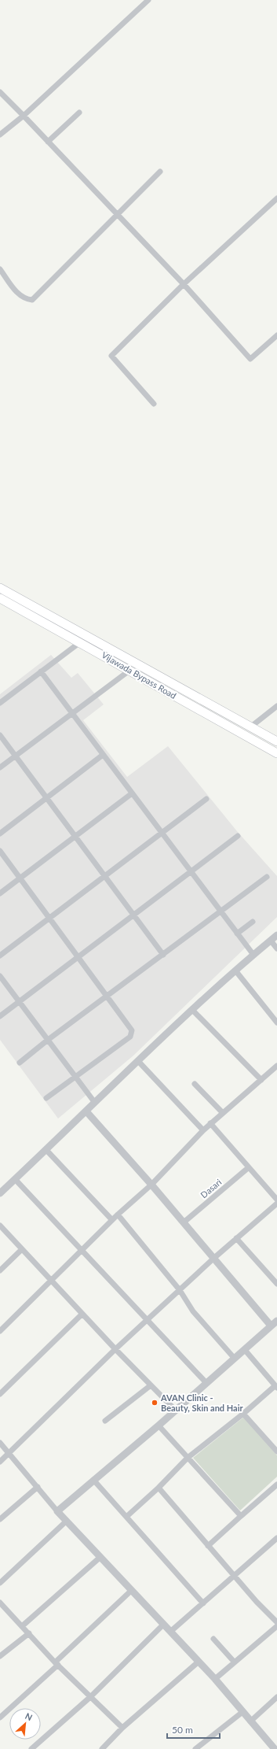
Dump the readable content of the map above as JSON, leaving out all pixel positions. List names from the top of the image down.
{
  "streets": {
    "main road": ["Vijawada Bypass Road"],
    "street": ["Dasari"]
  },
  "places": ["AVAN Clinic - Beauty, Skin and Hair"],
  "scale_bar": "50 m",
  "north": "top right"
}
